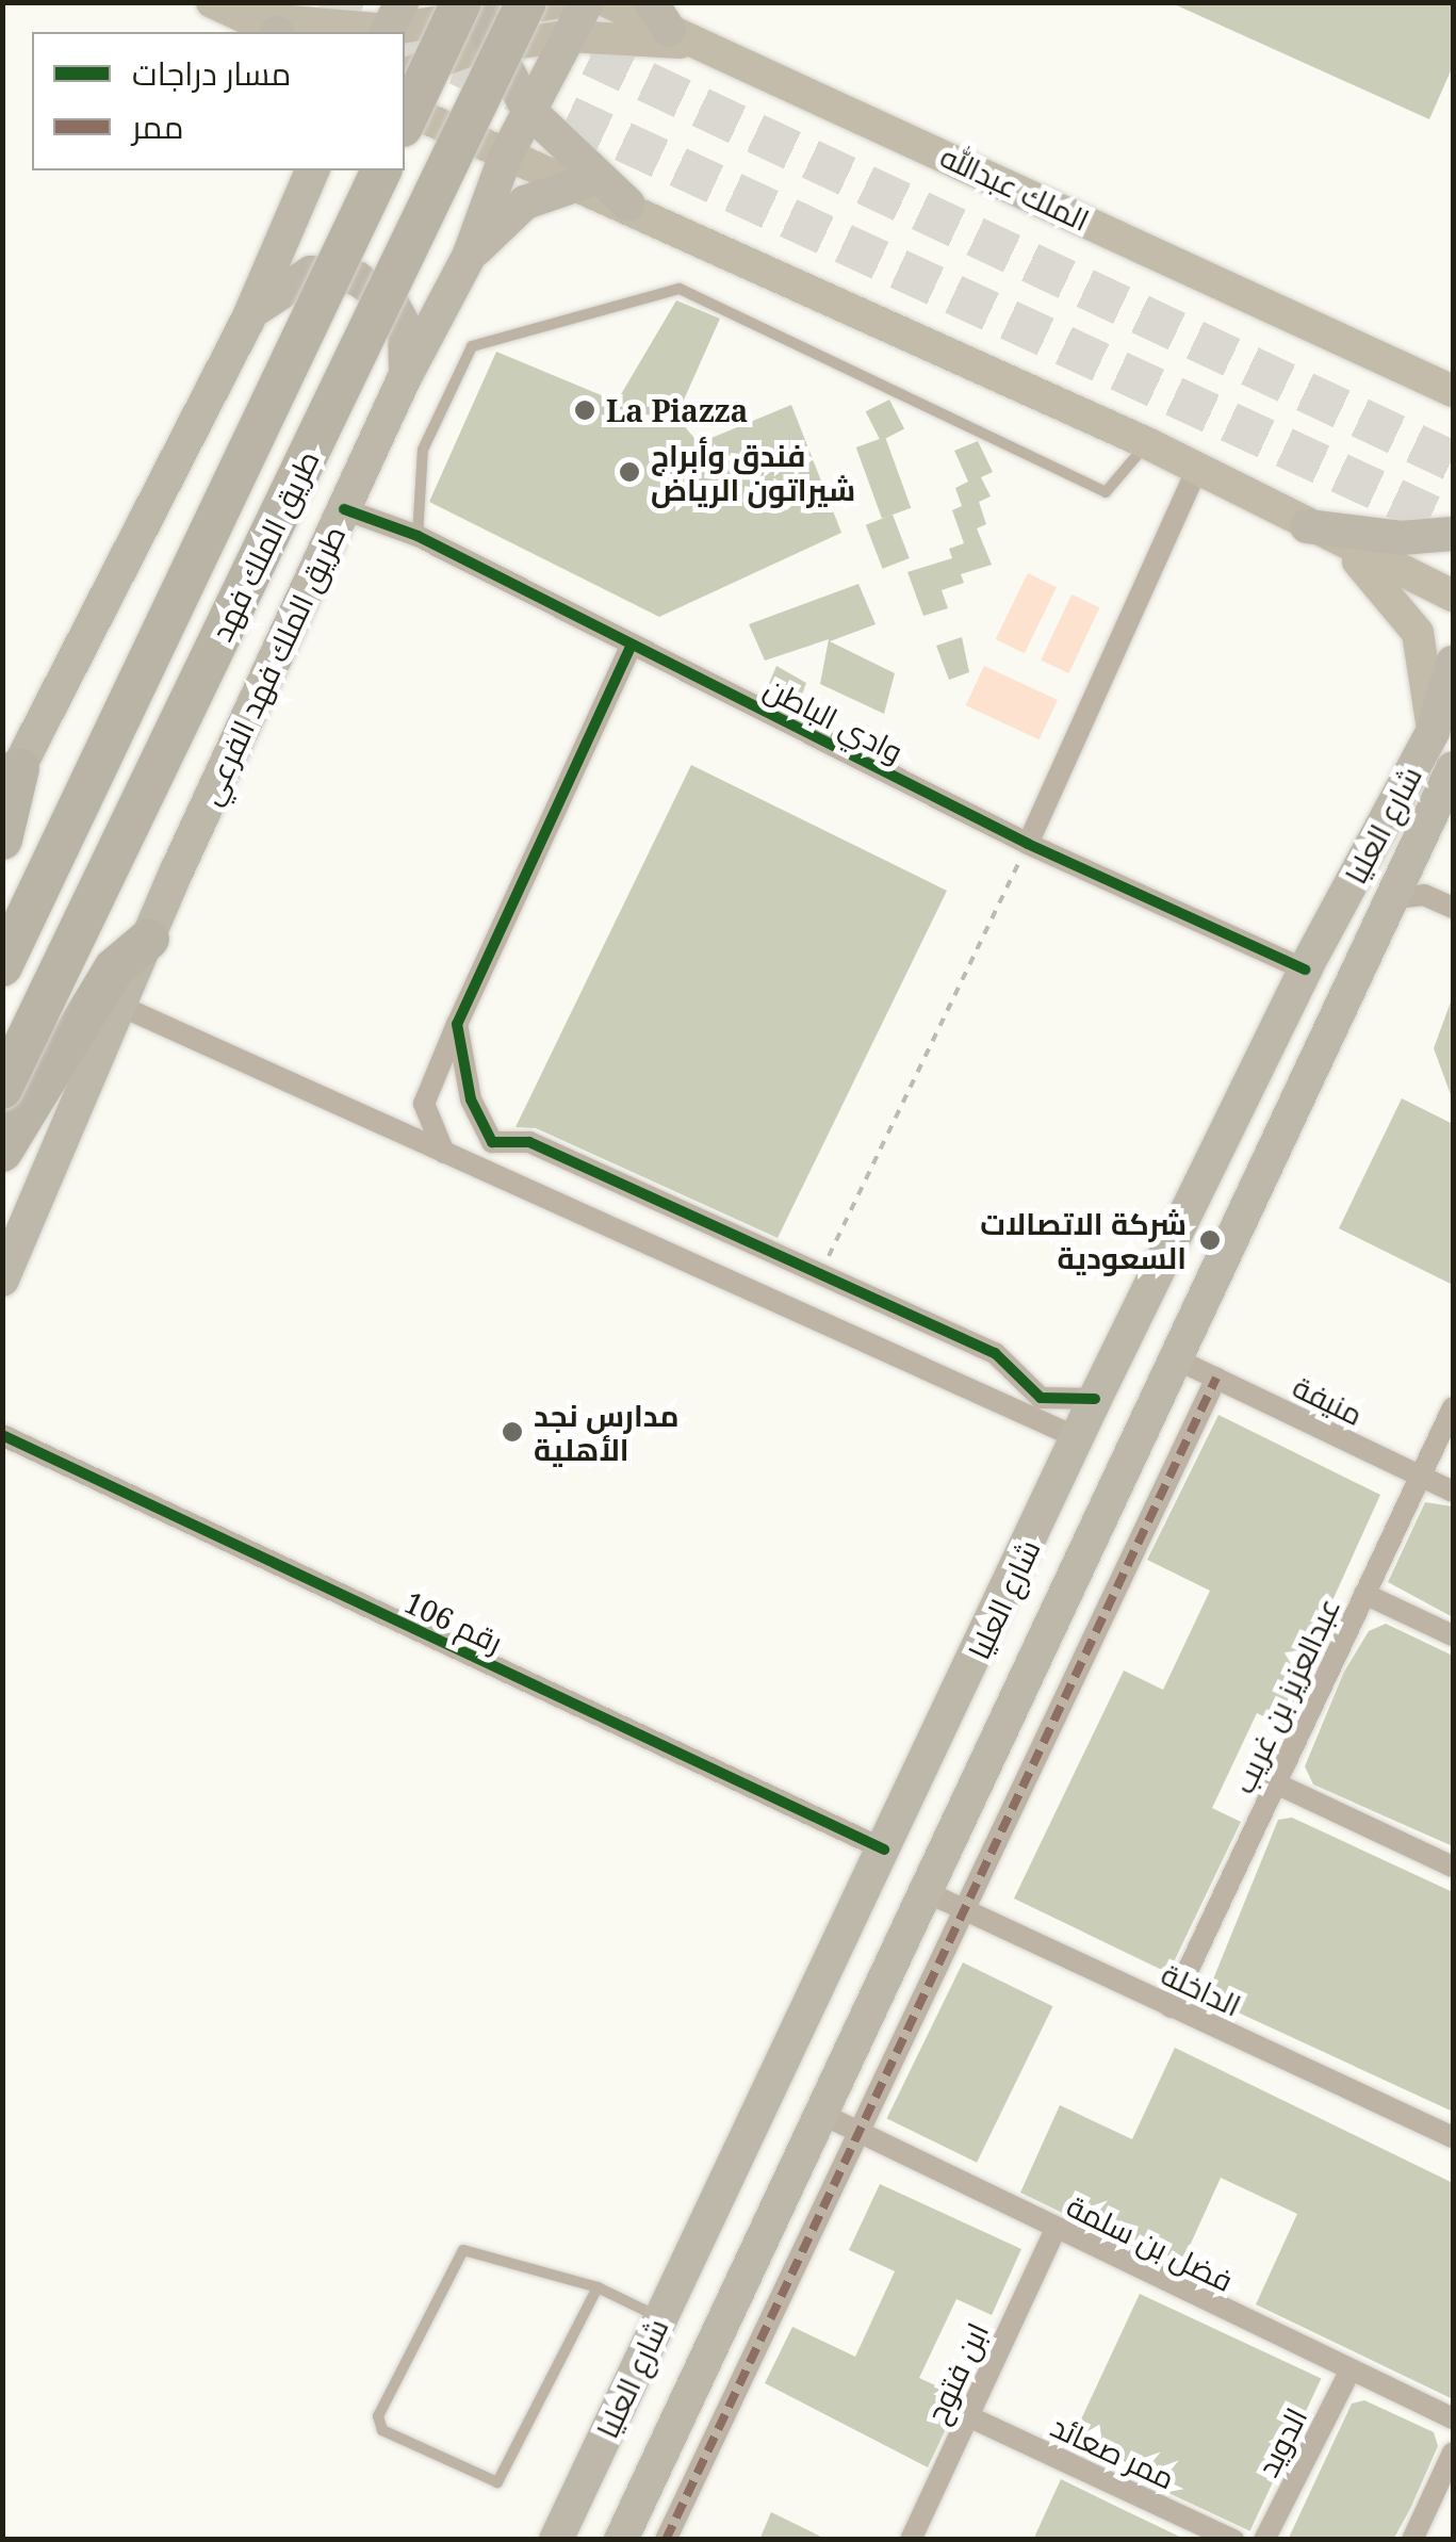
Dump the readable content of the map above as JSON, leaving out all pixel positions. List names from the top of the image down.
{
  "streets": {
    "highway": ["طريق الملك فهد"],
    "main road": ["الملك عبدالله", "طريق الملك فهد الفرعي", "شارع العليا"],
    "street": [
      "وادي الباطن",
      "منيفة",
      "رقم 106",
      "عبدالعزيز بن غريب",
      "الداخلة",
      "فضل بن سلمة",
      "ابن فتوح",
      "الدويد",
      "ممر صعائد"
    ]
  },
  "crossings": [
    ["طريق الملك فهد الفرعي", "وادي الباطن"],
    ["وادي الباطن", "شارع العليا"],
    ["شارع العليا", "منيفة"],
    ["شارع العليا", "رقم 106"],
    ["شارع العليا", "الداخلة"],
    ["شارع العليا", "فضل بن سلمة"],
    ["منيفة", "عبدالعزيز بن غريب"],
    ["عبدالعزيز بن غريب", "الداخلة"],
    ["فضل بن سلمة", "ابن فتوح"],
    ["فضل بن سلمة", "الدويد"],
    ["ابن فتوح", "ممر صعائد"]
  ],
  "places": [
    "La Piazza",
    "فندق وأبراج شيراتون الرياض",
    "شركة الاتصالات السعودية",
    "مدارس نجد الأهلية"
  ],
  "legend": ["مسار دراجات", "ممر"]
}
